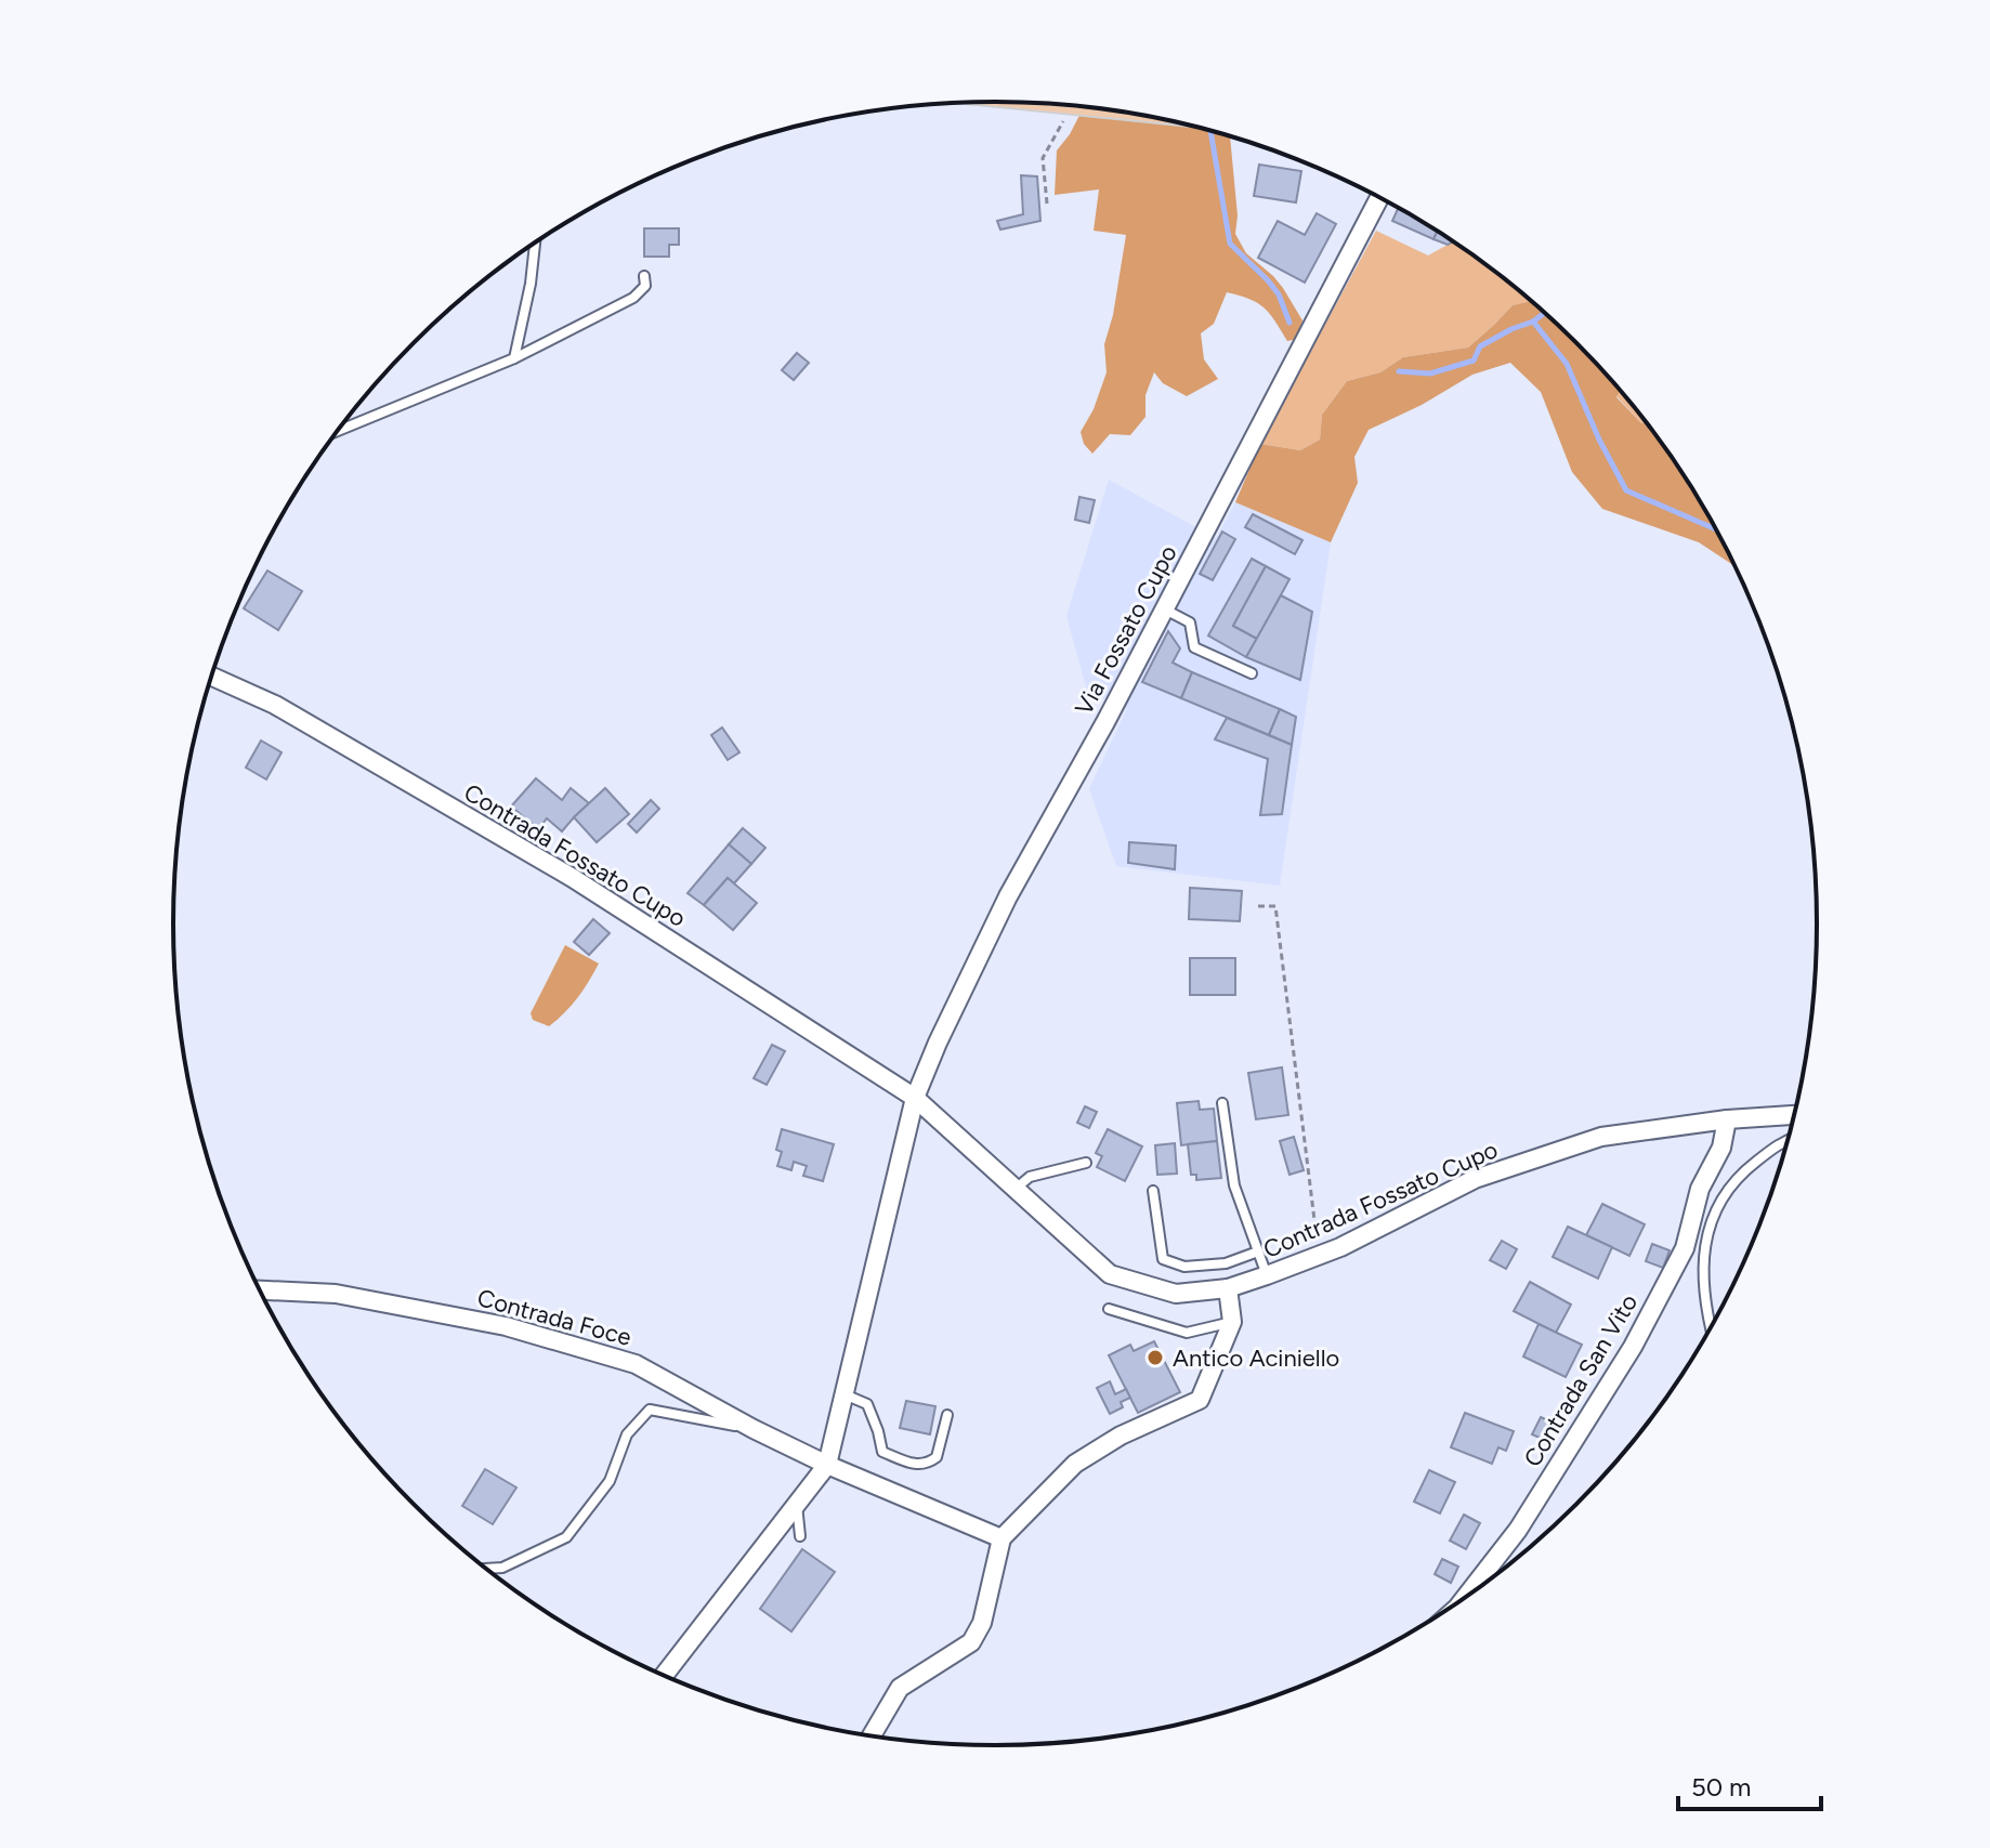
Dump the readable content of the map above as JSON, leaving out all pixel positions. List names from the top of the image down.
{
  "streets": {
    "street": [
      "Via Fossato Cupo",
      "Contrada Fossato Cupo",
      "Contrada Foce",
      "Contrada San Vito"
    ]
  },
  "crossings": [
    ["Via Fossato Cupo", "Contrada Fossato Cupo"],
    ["Contrada Fossato Cupo", "Contrada San Vito"]
  ],
  "places": ["Antico Aciniello"],
  "scale_bar": "50 m"
}
